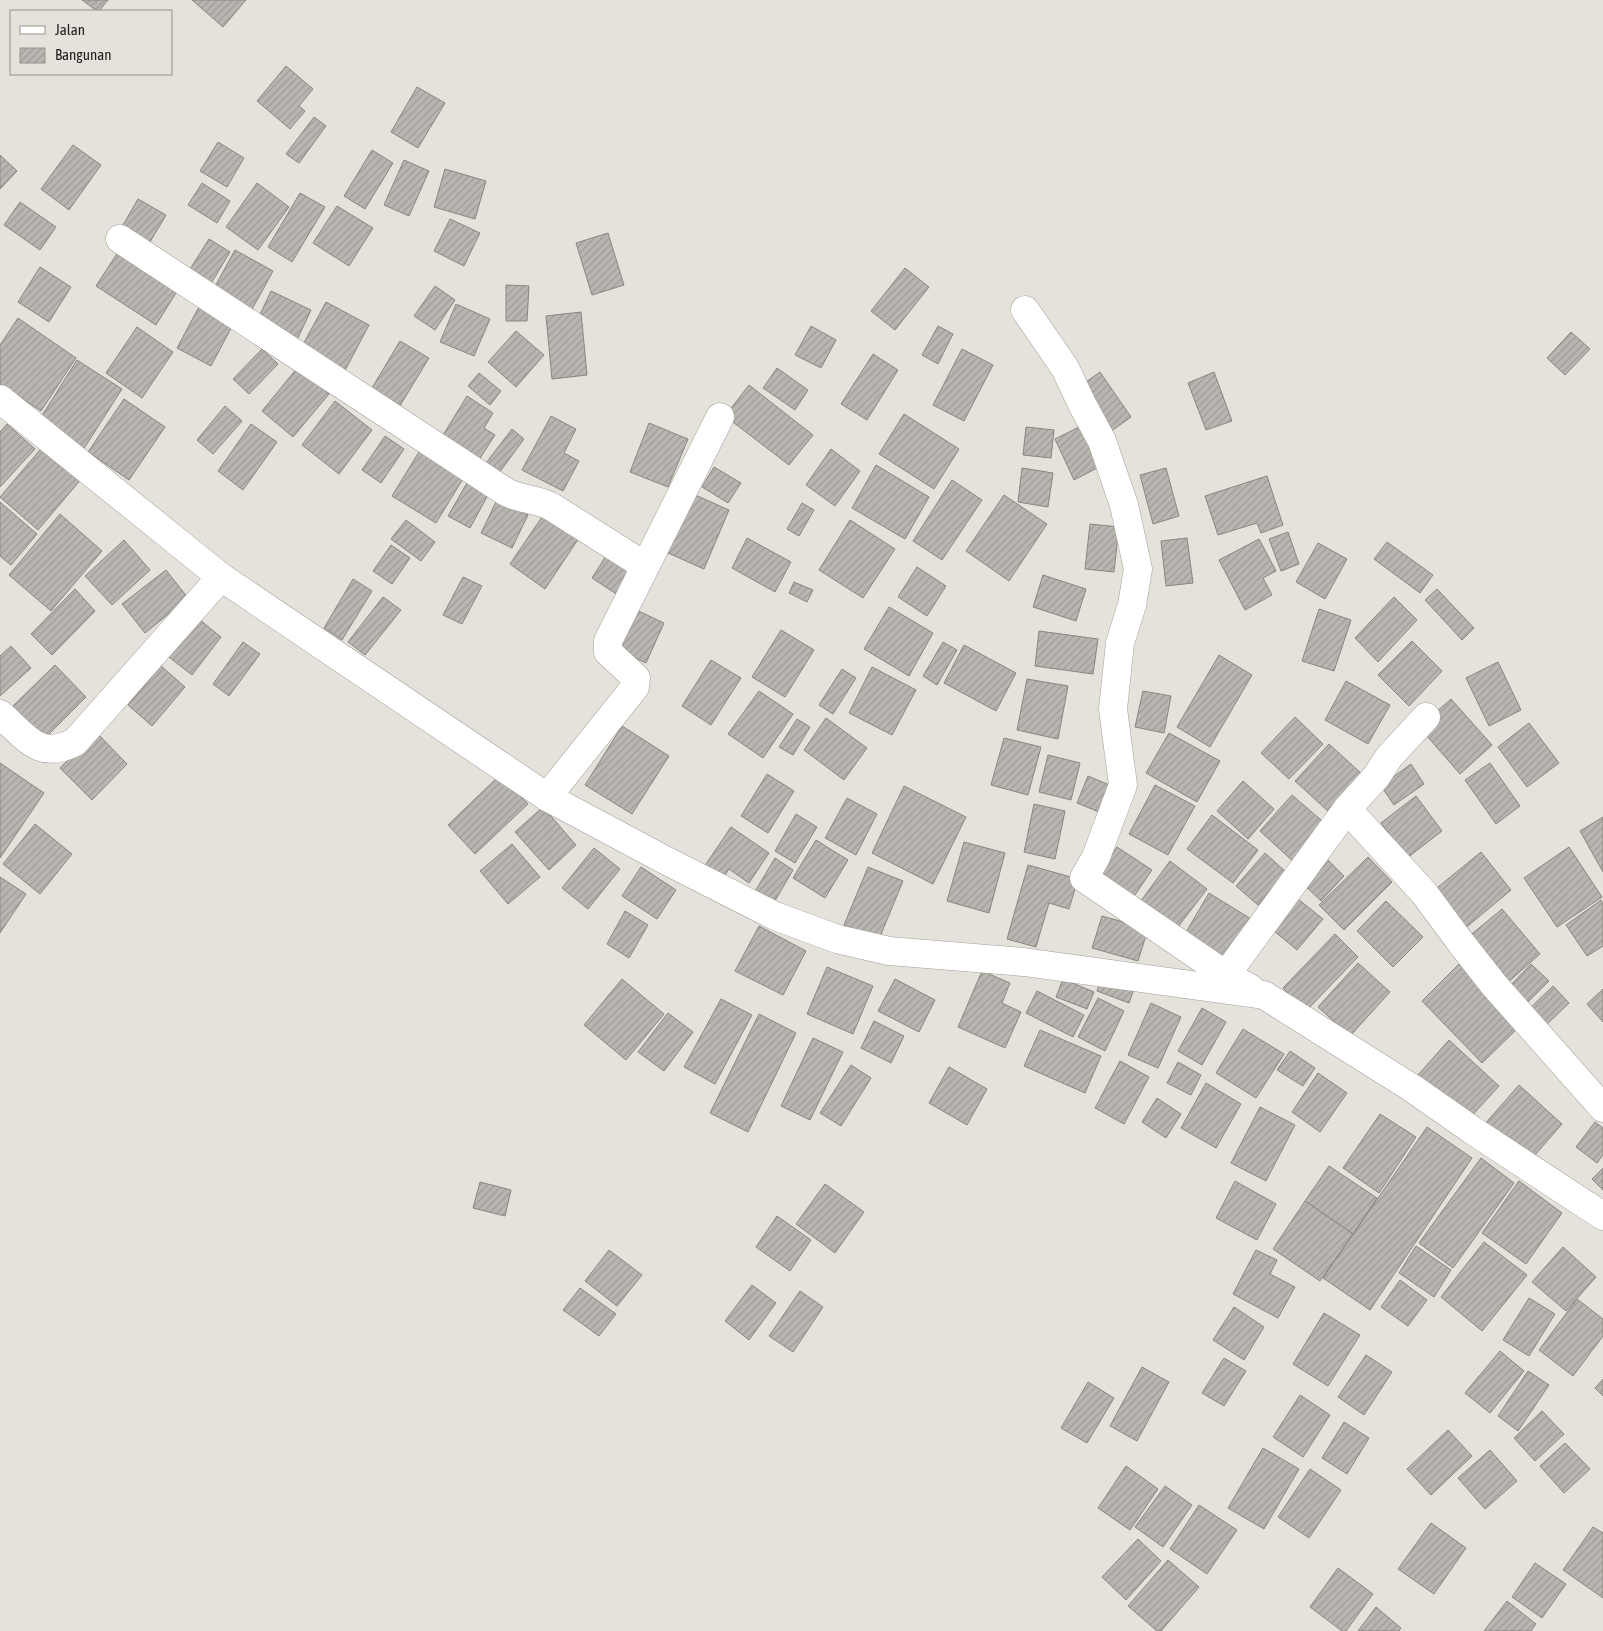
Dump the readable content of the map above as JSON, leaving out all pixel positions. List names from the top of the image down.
{
  "legend": ["Jalan", "Bangunan"]
}
